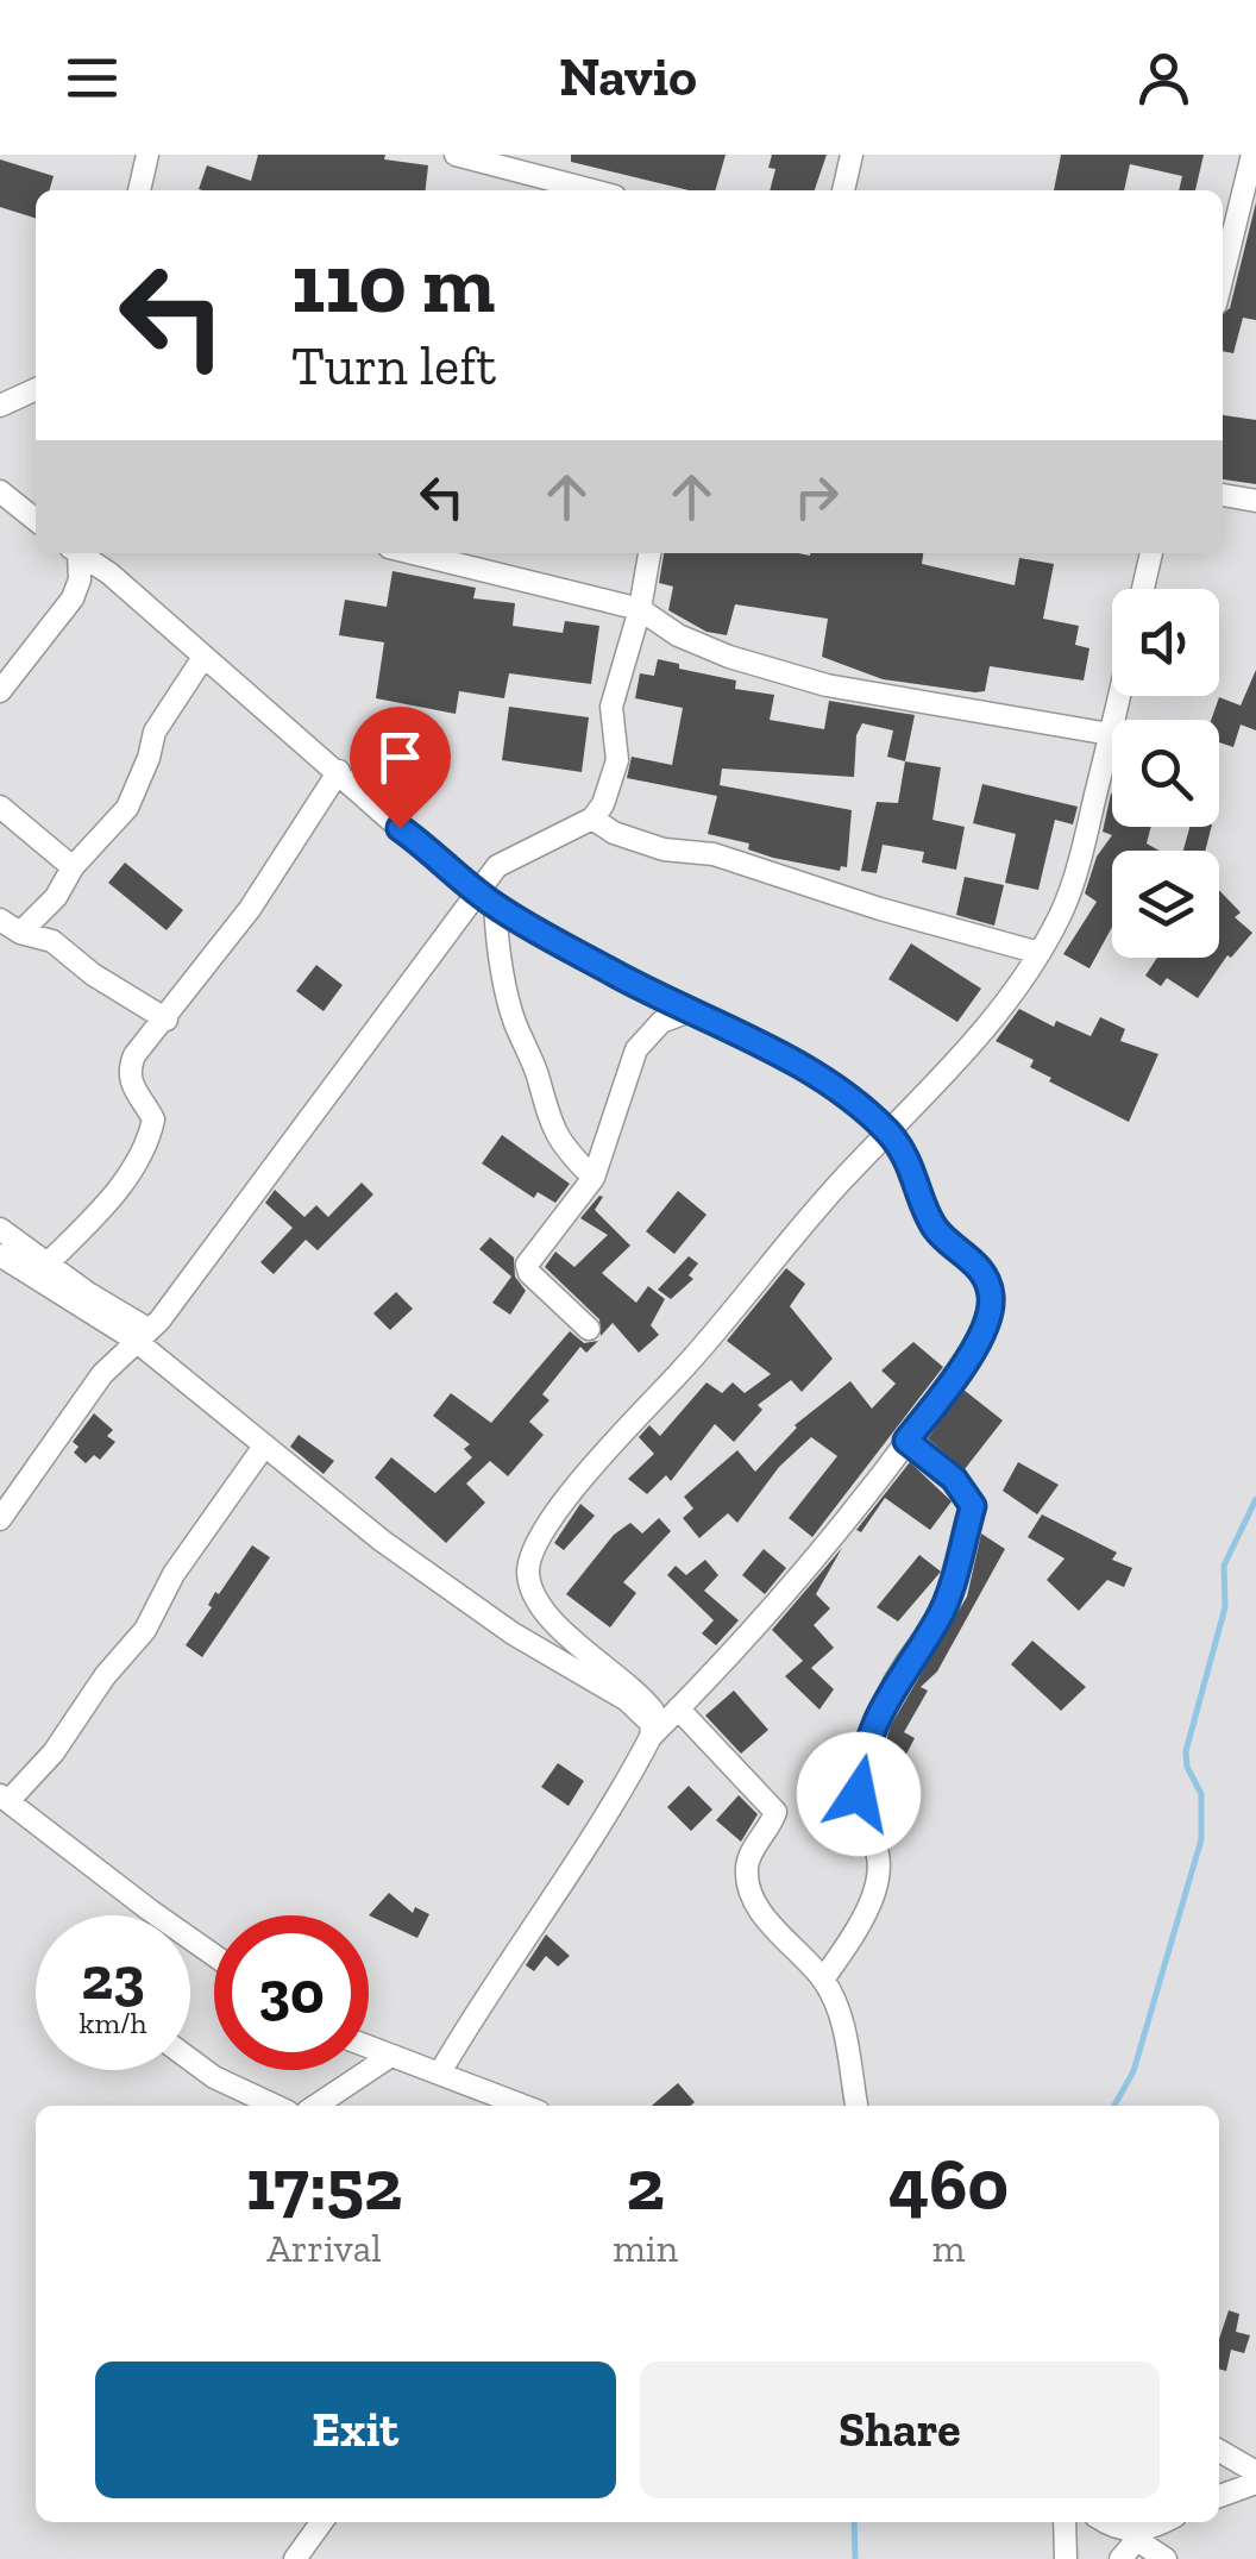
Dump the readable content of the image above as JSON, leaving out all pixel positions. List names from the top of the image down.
{
  "page": {
    "header": "Navio",
    "turn": ["110 m", "Turn left"],
    "speed": "23 km/h",
    "limit": "30",
    "eta": [
      "17:52",
      "Arrival",
      "2",
      "min",
      "460",
      "m"
    ],
    "buttons": ["Exit", "Share"]
  }
}
